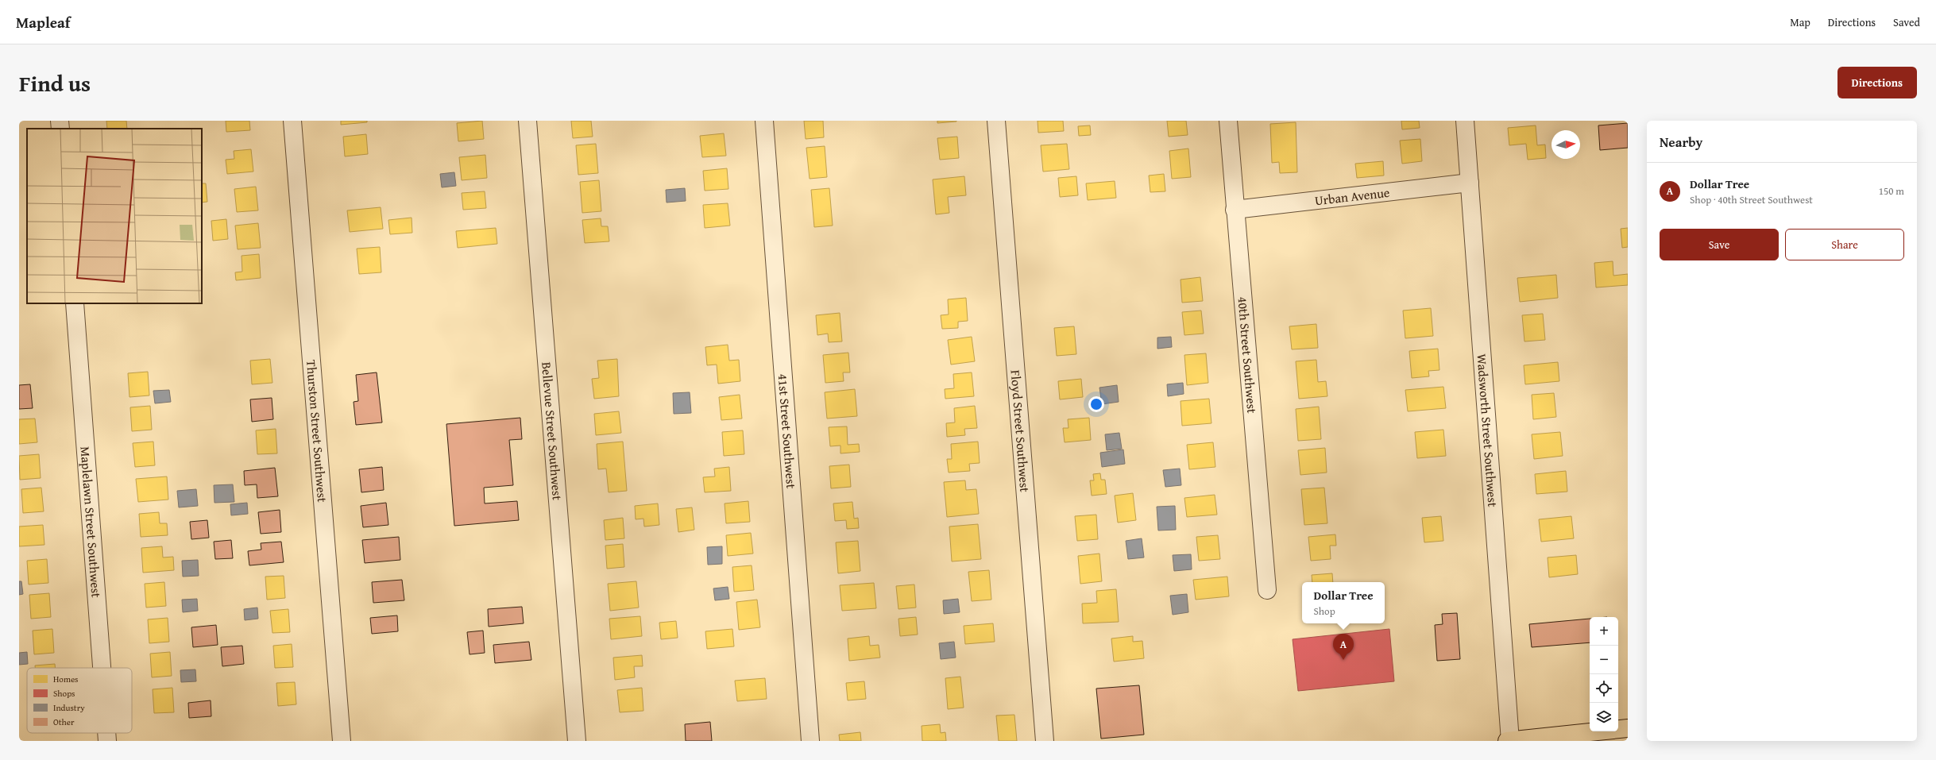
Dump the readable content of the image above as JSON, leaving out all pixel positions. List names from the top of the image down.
{
  "streets": {
    "street": [
      "Urban Avenue",
      "40th Street Southwest",
      "41st Street Southwest",
      "Floyd Street Southwest",
      "Wadsworth Street Southwest",
      "Thurston Street Southwest",
      "Bellevue Street Southwest",
      "Maplelawn Street Southwest"
    ]
  },
  "crossings": [
    ["Urban Avenue", "40th Street Southwest"],
    ["Urban Avenue", "Wadsworth Street Southwest"]
  ],
  "legend": [
    "Homes",
    "Shops",
    "Industry",
    "Other"
  ],
  "north": "right",
  "page": {
    "header": "Mapleaf",
    "nav": ["Map", "Directions", "Saved"],
    "title": "Find us",
    "buttons": [
      "Directions",
      ["Save", "Share"]
    ],
    "heading": "Nearby",
    "list": [
      {
        "mark": "A",
        "name": "Dollar Tree",
        "note": "Shop · 40th Street Southwest",
        "value": "150 m"
      }
    ],
    "popup": ["Dollar Tree", "Shop"],
    "map_buttons": ["+", "−"],
    "pins": "A"
  }
}
